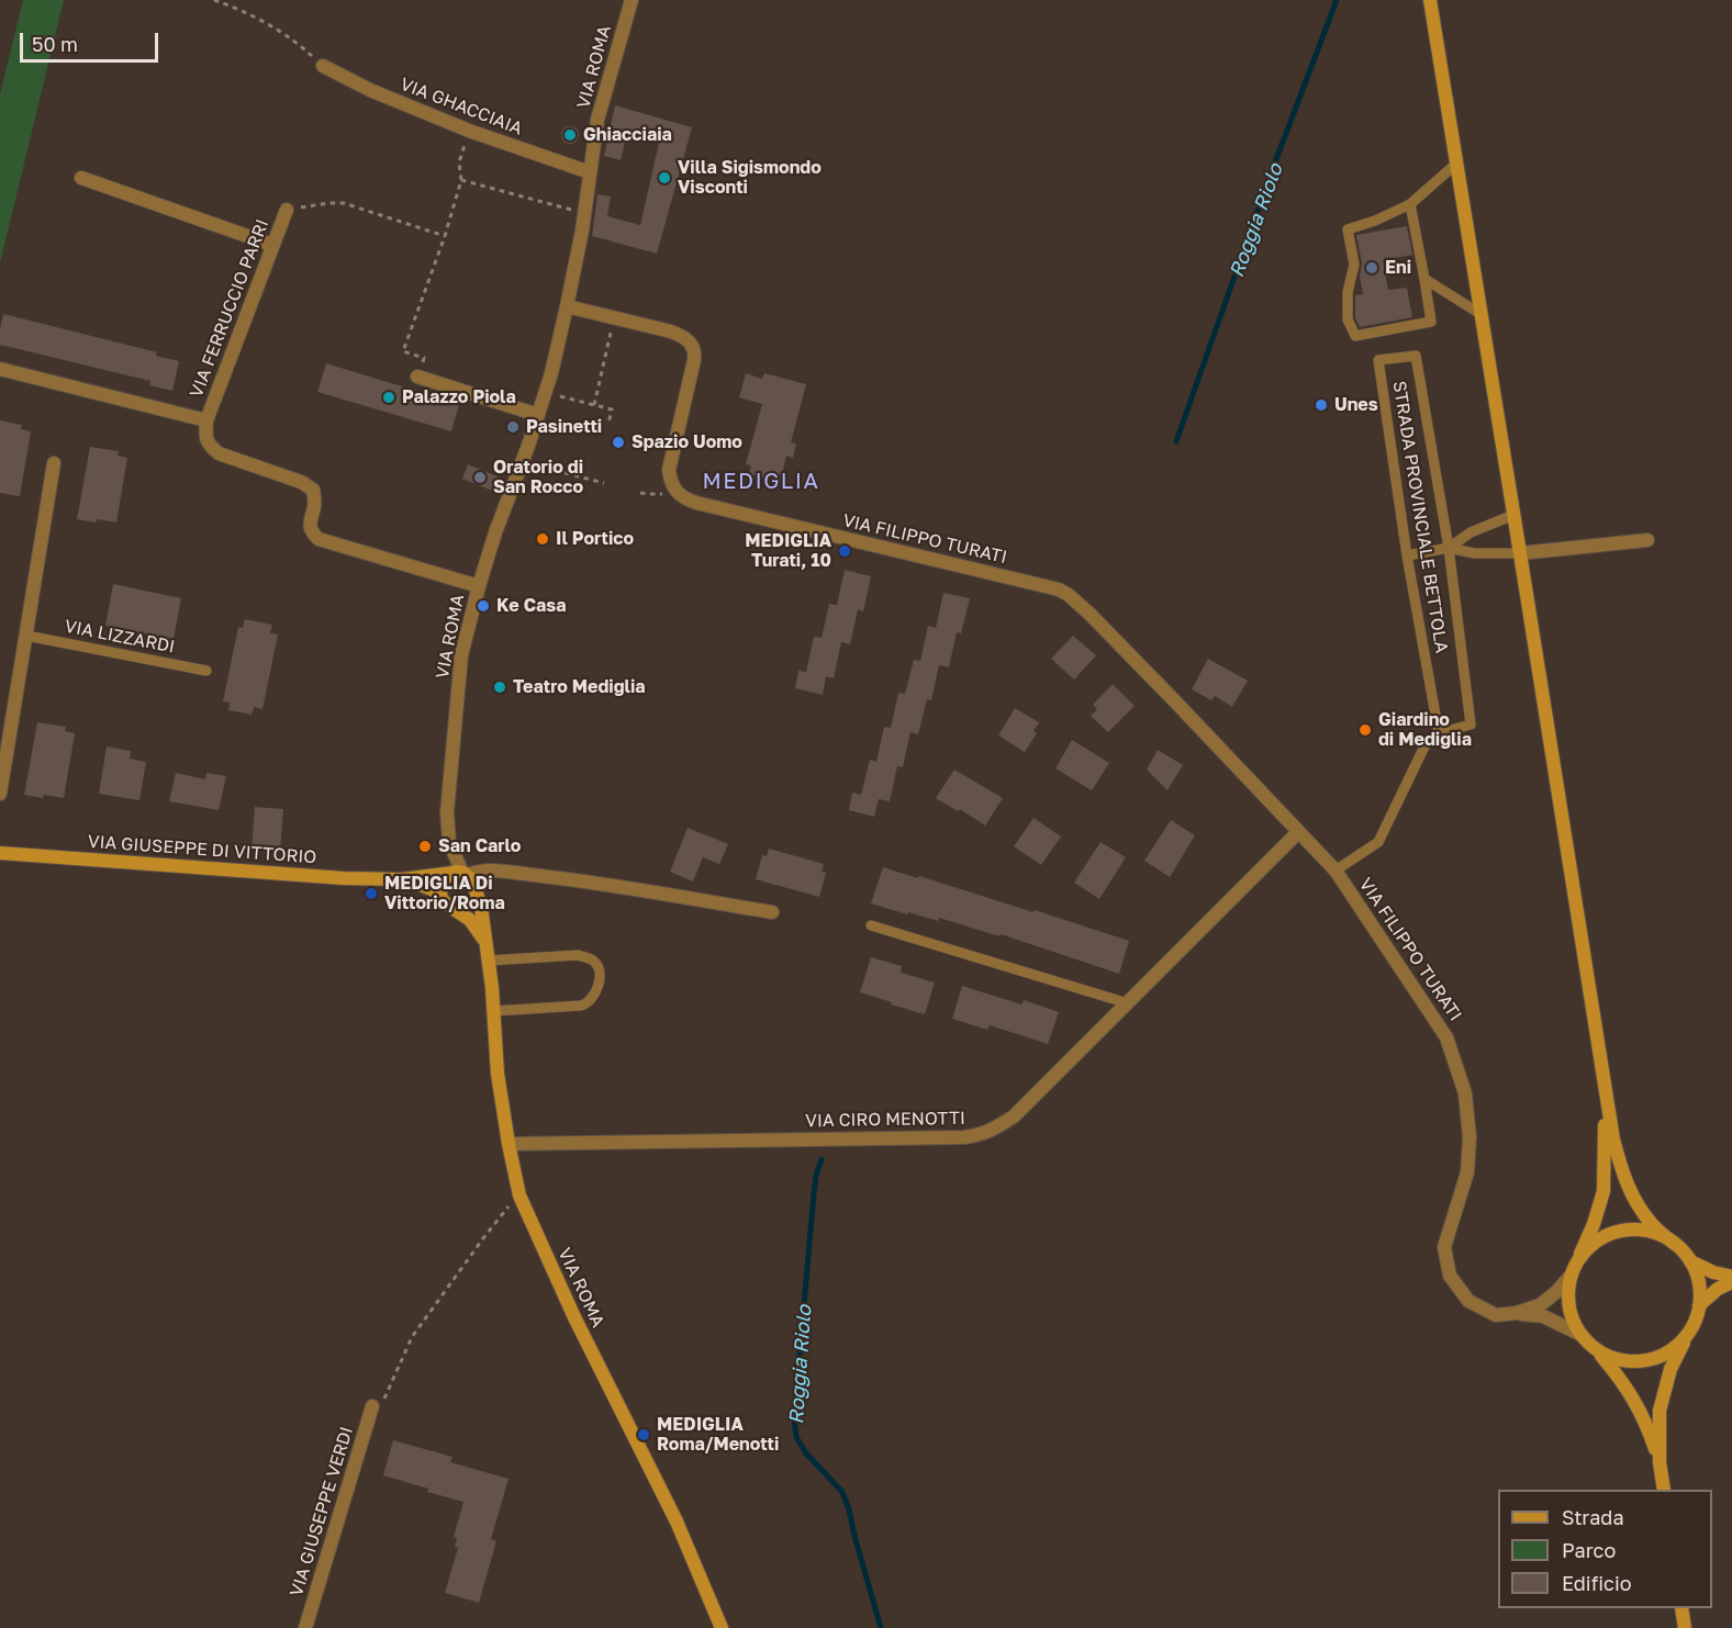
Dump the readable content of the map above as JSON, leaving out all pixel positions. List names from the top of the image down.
{
  "streets": {
    "street": [
      "VIA ROMA",
      "VIA GHACCIAIA",
      "VIA FERRUCCIO PARRI",
      "VIA FILIPPO TURATI",
      "VIA GIUSEPPE DI VITTORIO",
      "VIA CIRO MENOTTI",
      "VIA GIUSEPPE VERDI"
    ],
    "lane": ["STRADA PROVINCIALE BETTOLA", "VIA LIZZARDI"]
  },
  "crossings": [
    ["VIA ROMA", "VIA GHACCIAIA"],
    ["VIA ROMA", "VIA FERRUCCIO PARRI"],
    ["VIA ROMA", "VIA FILIPPO TURATI"],
    ["VIA ROMA", "VIA GIUSEPPE DI VITTORIO"],
    ["VIA ROMA", "VIA CIRO MENOTTI"],
    ["STRADA PROVINCIALE BETTOLA", "VIA FILIPPO TURATI"],
    ["VIA FILIPPO TURATI", "VIA CIRO MENOTTI"]
  ],
  "districts": ["MEDIGLIA"],
  "water": ["Roggia Riolo"],
  "places": [
    "Ghiacciaia",
    "Villa Sigismondo Visconti",
    "Eni",
    "Palazzo Piola",
    "Unes",
    "Pasinetti",
    "Spazio Uomo",
    "Oratorio di San Rocco",
    "Il Portico",
    "MEDIGLIA Turati, 10",
    "Ke Casa",
    "Teatro Mediglia",
    "Giardino di Mediglia",
    "San Carlo",
    "MEDIGLIA Di Vittorio/Roma",
    "MEDIGLIA Roma/Menotti"
  ],
  "legend": ["Strada", "Parco", "Edificio"],
  "scale_bar": "50 m"
}
